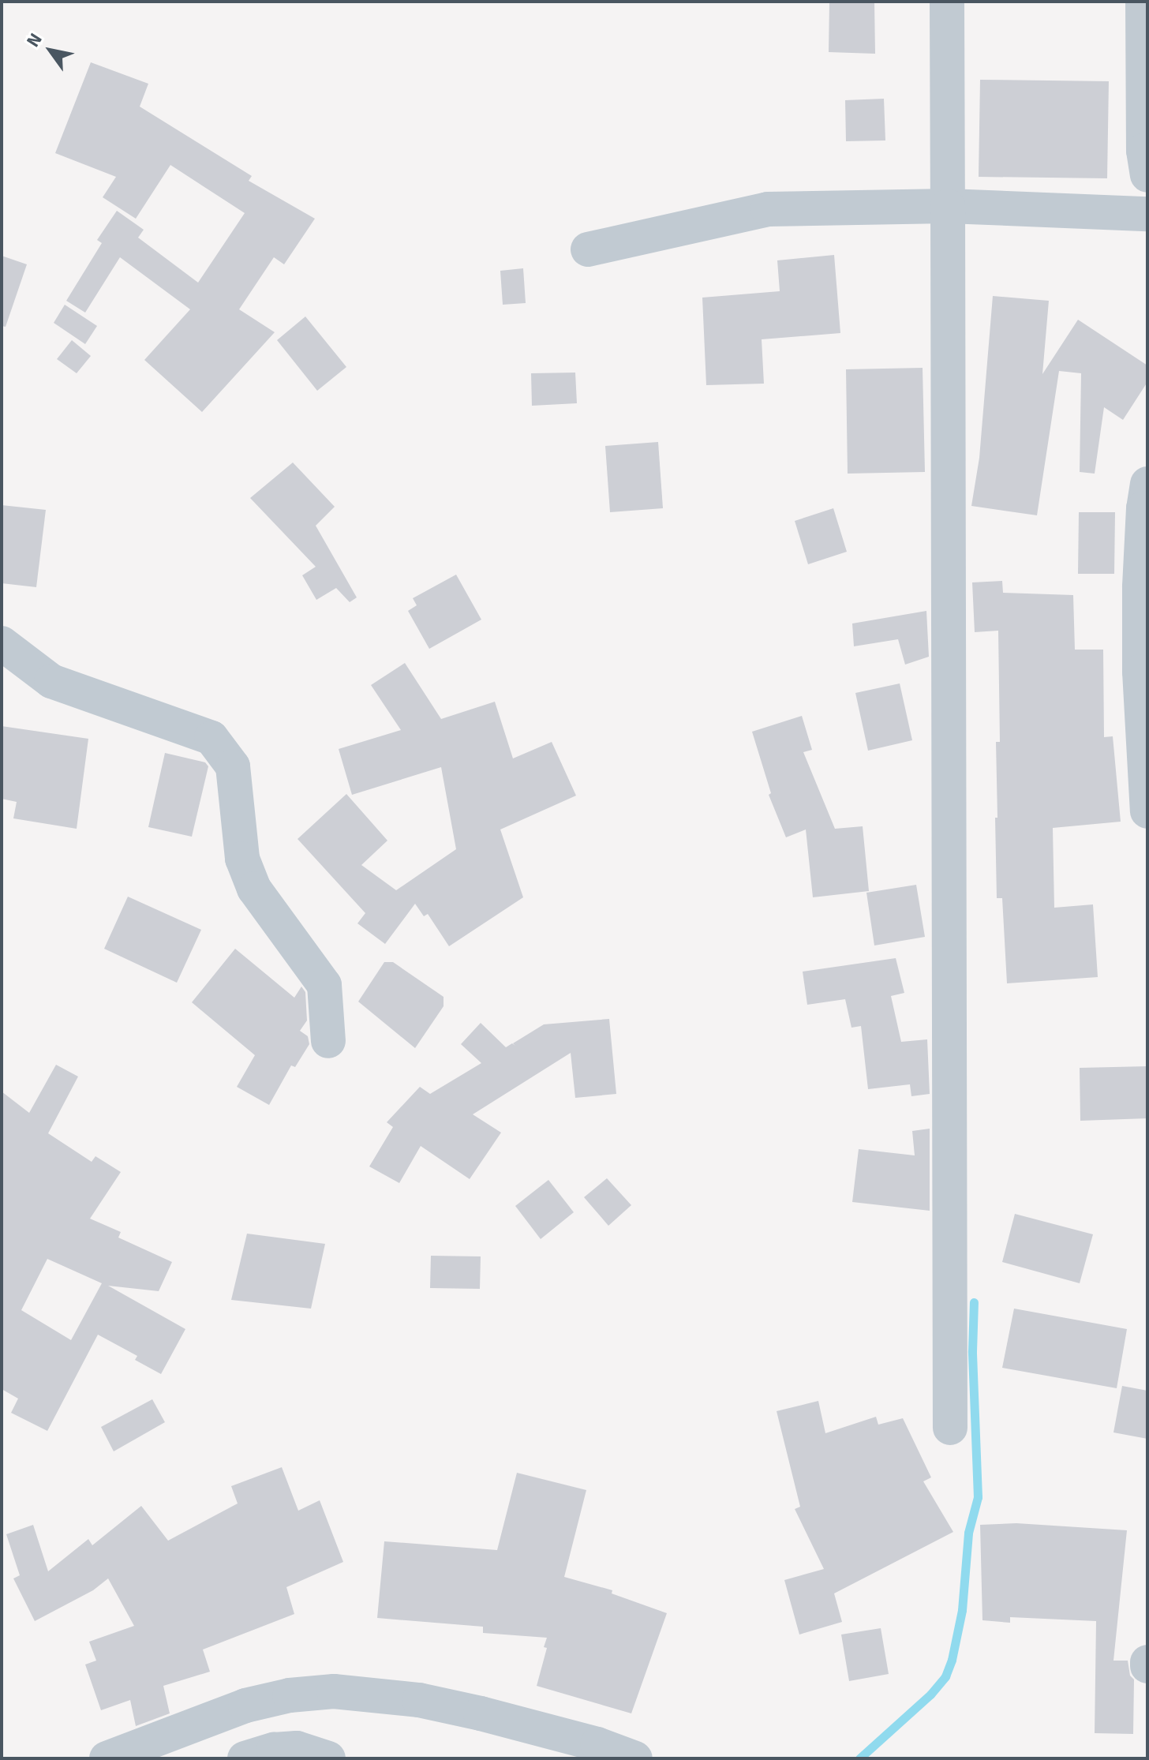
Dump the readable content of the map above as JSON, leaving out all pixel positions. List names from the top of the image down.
{
  "north": "top left"
}
